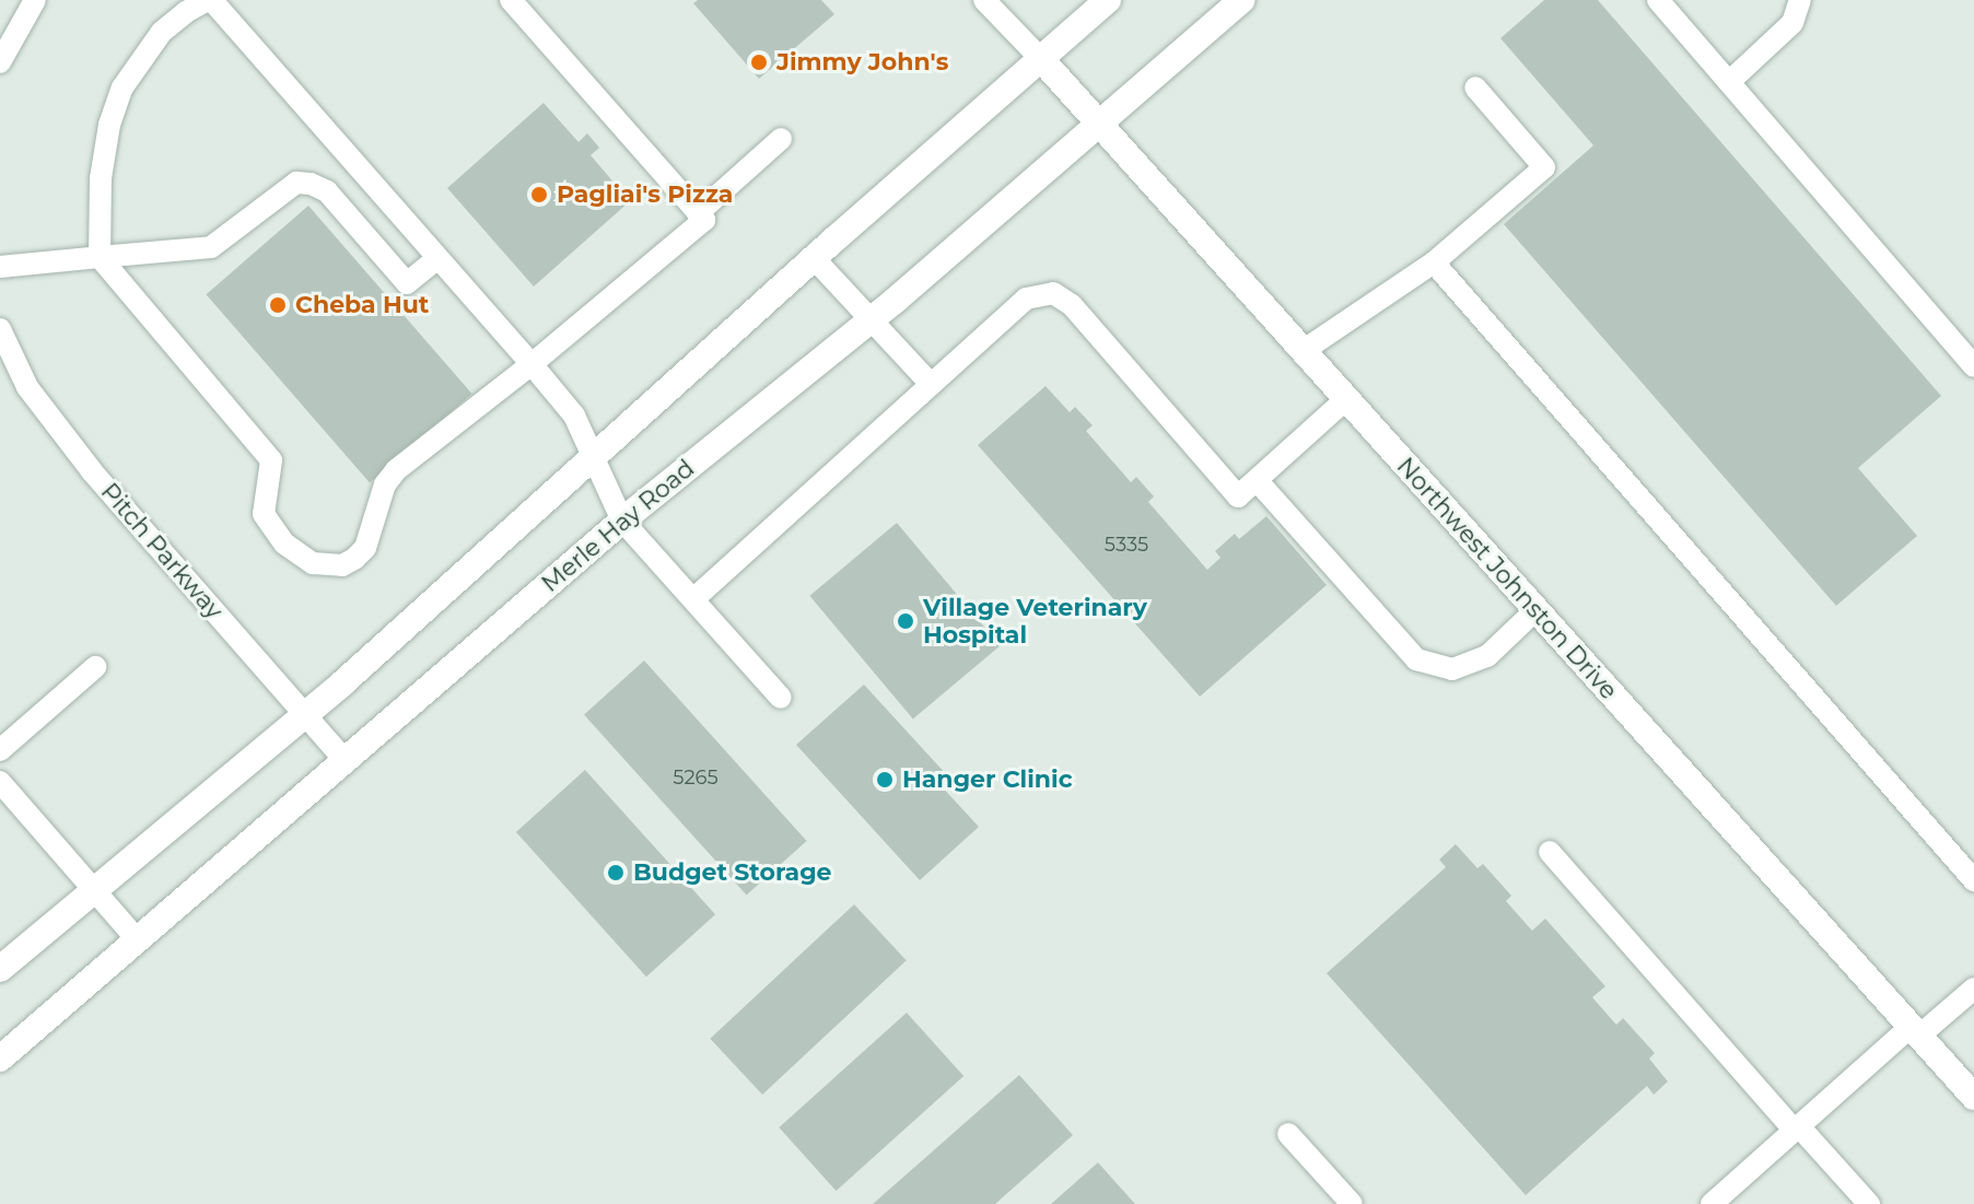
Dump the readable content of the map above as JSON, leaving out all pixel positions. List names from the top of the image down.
{
  "streets": {
    "main road": ["Merle Hay Road", "Northwest Johnston Drive"],
    "lane": ["Pitch Parkway"]
  },
  "crossings": [
    ["Merle Hay Road", "Pitch Parkway"],
    ["Merle Hay Road", "Northwest Johnston Drive"]
  ],
  "places": [
    "Jimmy John's",
    "Pagliai's Pizza",
    "Cheba Hut",
    "Village Veterinary Hospital",
    "Hanger Clinic",
    "Budget Storage"
  ],
  "house_numbers": ["5335", "5265"]
}
